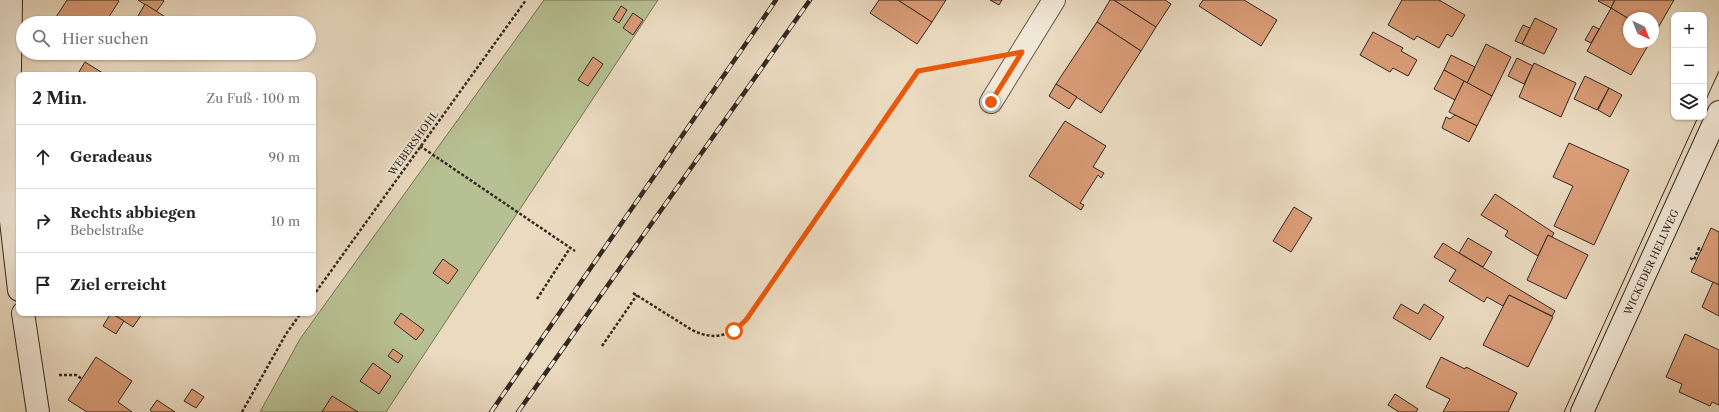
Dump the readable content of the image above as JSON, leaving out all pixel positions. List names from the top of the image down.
{
  "streets": {
    "street": ["WICKEDER HELLWEG"],
    "path": ["WEBERSHOHL"]
  },
  "north": "bottom right",
  "page": {
    "map_buttons": ["+", "−"],
    "search": "Hier suchen",
    "heading": ["2 Min.", "Zu Fuß · 100 m"],
    "list": [
      ["Geradeaus", "90 m"],
      ["Rechts abbiegen", "Bebelstraße", "10 m"],
      "Ziel erreicht"
    ]
  }
}
